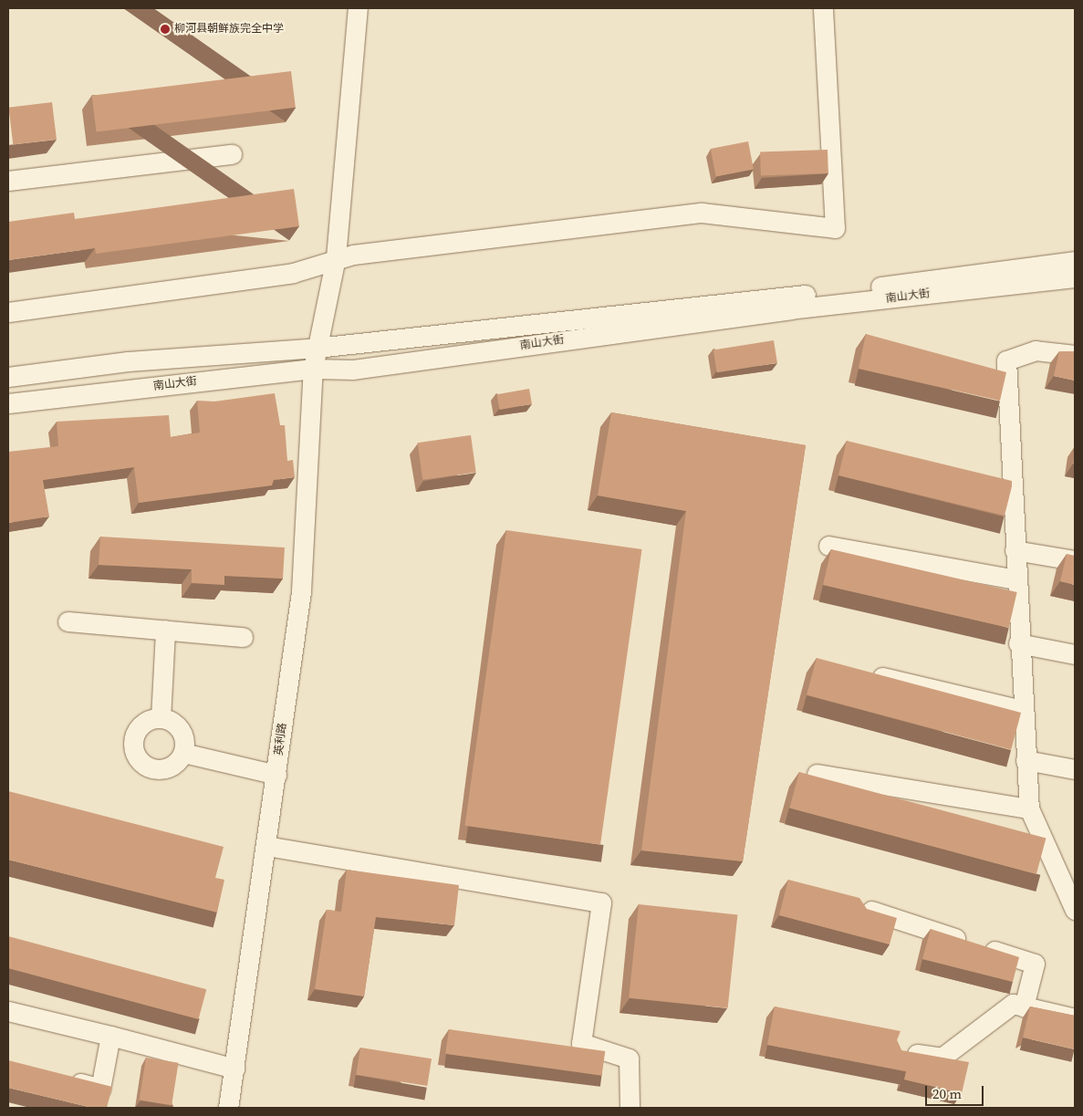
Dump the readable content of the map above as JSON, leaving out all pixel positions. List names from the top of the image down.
{
  "streets": {
    "street": ["南山大街", "英利路"]
  },
  "crossings": [
    ["南山大街", "英利路"]
  ],
  "places": ["柳河县朝鲜族完全中学"],
  "scale_bar": "20 m"
}
